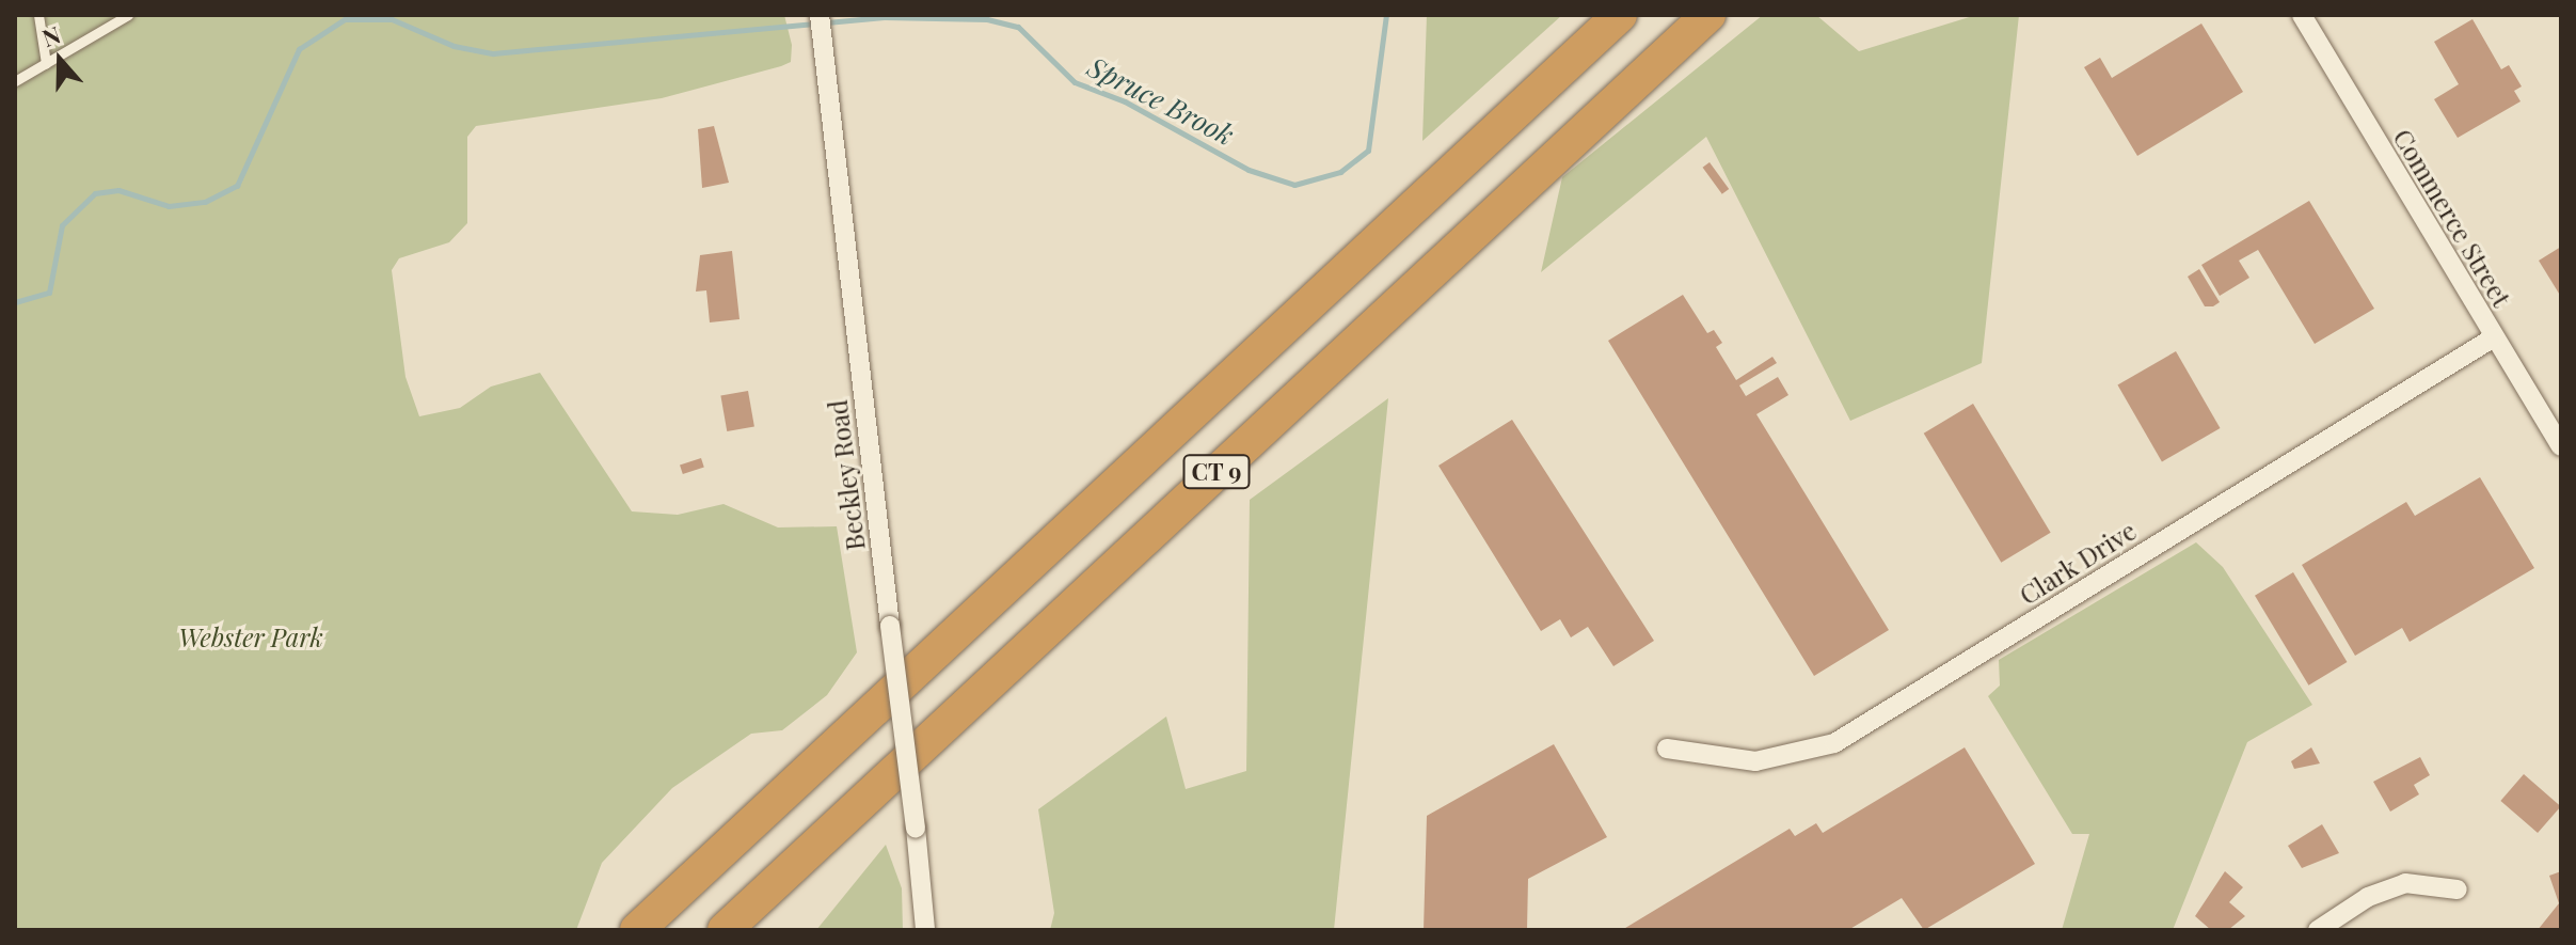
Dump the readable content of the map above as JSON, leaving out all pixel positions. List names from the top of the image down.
{
  "streets": {
    "highway": ["CT 9"],
    "street": ["Commerce Street", "Beckley Road", "Clark Drive"]
  },
  "crossings": [
    ["Commerce Street", "Clark Drive"]
  ],
  "water": ["Spruce Brook"],
  "parks": ["Webster Park"],
  "north": "top"
}
